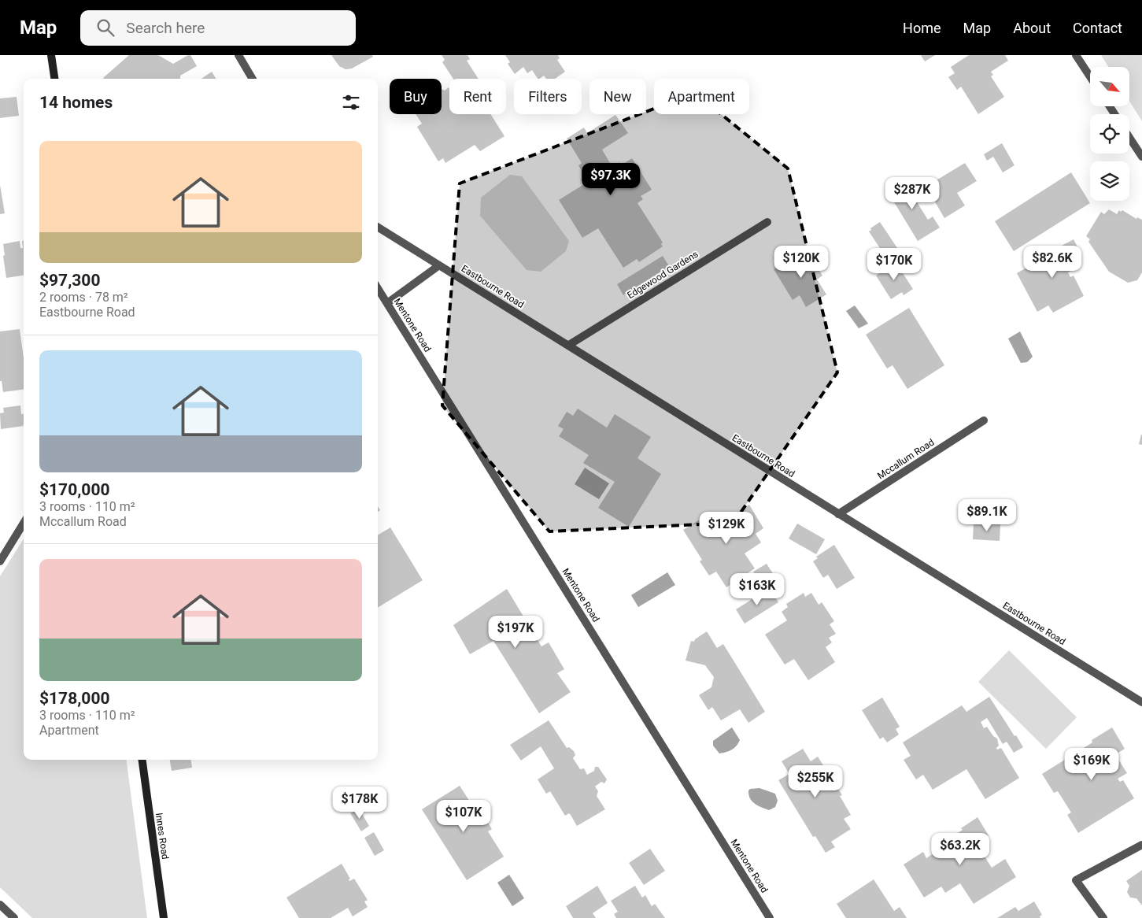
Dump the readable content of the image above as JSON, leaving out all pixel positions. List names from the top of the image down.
{
  "streets": {
    "street": [
      "Edgewood Gardens",
      "Eastbourne Road",
      "Mentone Road",
      "Mccallum Road",
      "Innes Road"
    ]
  },
  "crossings": [
    ["Edgewood Gardens", "Eastbourne Road"],
    ["Eastbourne Road", "Mccallum Road"]
  ],
  "north": "bottom right",
  "page": {
    "header": "Map",
    "search": "Search here",
    "nav": [
      "Home",
      "Map",
      "About",
      "Contact"
    ],
    "chip": [
      "Buy",
      "Rent",
      "Filters",
      "New",
      "Apartment"
    ],
    "heading": "14 homes",
    "list": [
      {
        "name": "$97,300",
        "note": "2 rooms · 78 m² · Eastbourne Road"
      },
      {
        "name": "$170,000",
        "note": "3 rooms · 110 m² · Mccallum Road"
      },
      {
        "name": "$178,000",
        "note": "3 rooms · 110 m² · Apartment"
      }
    ],
    "price": [
      "$97.3K",
      "$287K",
      "$120K",
      "$82.6K",
      "$170K",
      "$89.1K",
      "$129K",
      "$163K",
      "$197K",
      "$169K",
      "$255K",
      "$178K",
      "$107K",
      "$63.2K"
    ]
  }
}
